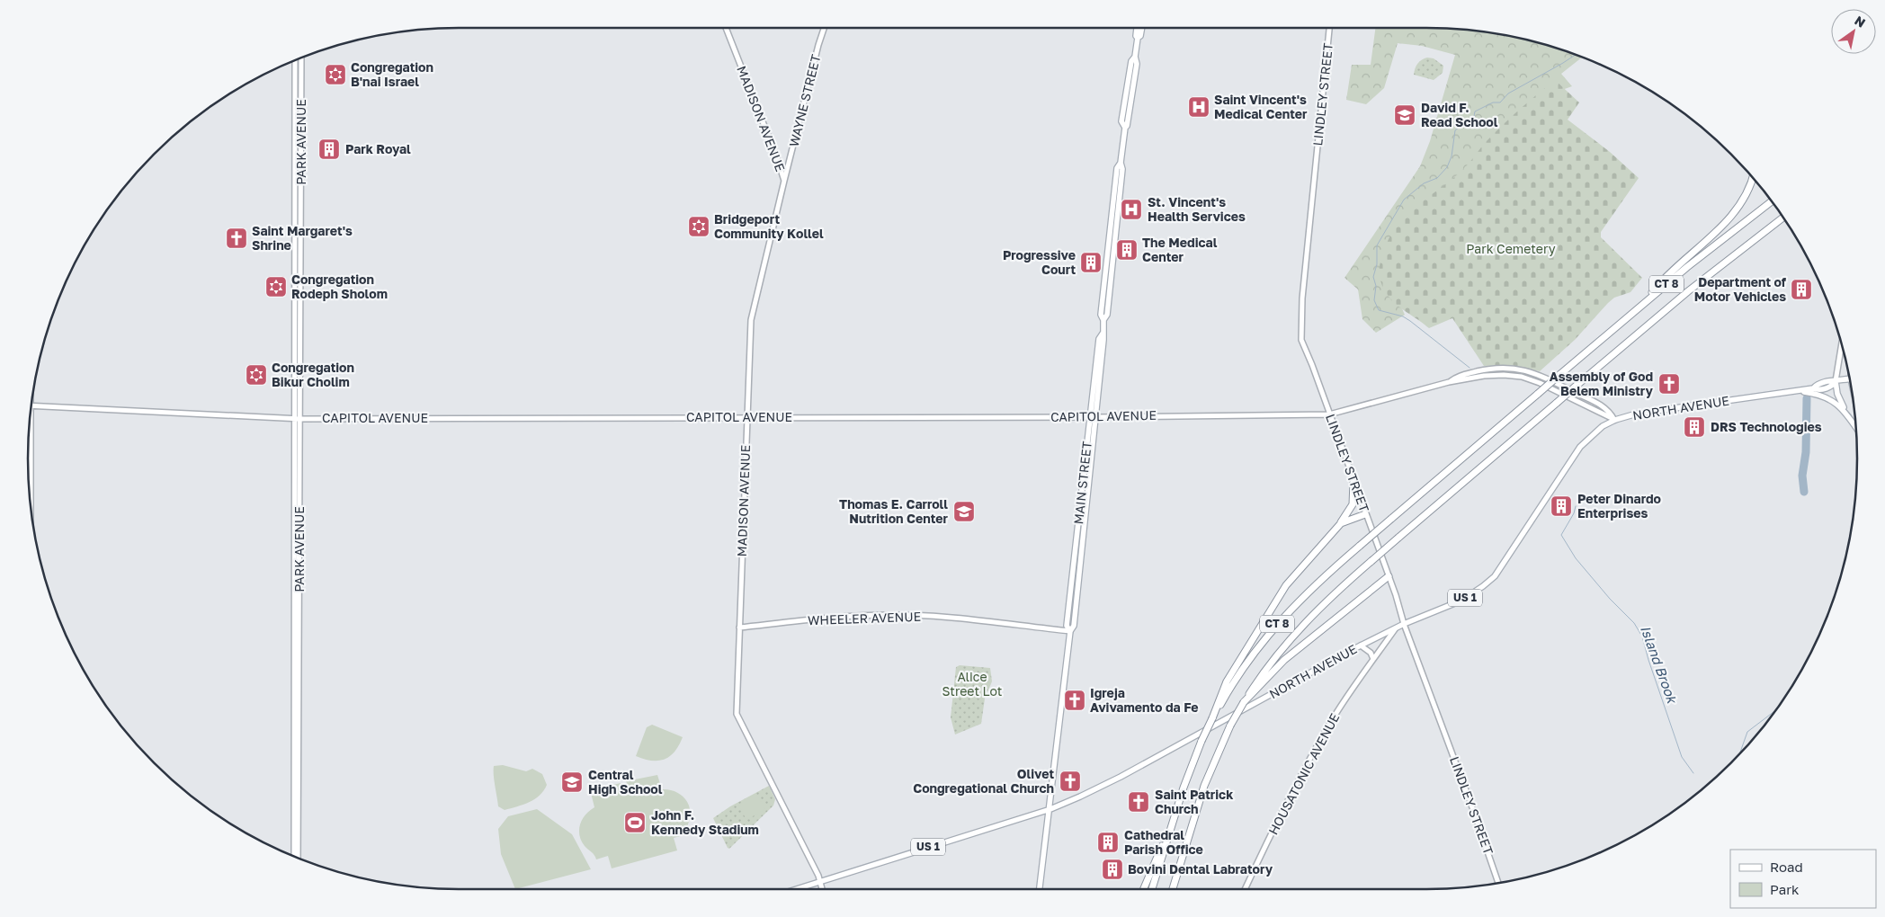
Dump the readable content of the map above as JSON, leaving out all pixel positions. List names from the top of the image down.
{
  "streets": {
    "highway": ["CT 8"],
    "main road": [
      "LINDLEY STREET",
      "WAYNE STREET",
      "MADISON AVENUE",
      "PARK AVENUE",
      "NORTH AVENUE",
      "CAPITOL AVENUE",
      "MAIN STREET",
      "US 1",
      "WHEELER AVENUE",
      "HOUSATONIC AVENUE"
    ]
  },
  "crossings": [
    ["LINDLEY STREET", "NORTH AVENUE"],
    ["LINDLEY STREET", "CAPITOL AVENUE"],
    ["WAYNE STREET", "MADISON AVENUE"],
    ["MADISON AVENUE", "NORTH AVENUE"],
    ["MADISON AVENUE", "CAPITOL AVENUE"],
    ["MADISON AVENUE", "WHEELER AVENUE"],
    ["PARK AVENUE", "CAPITOL AVENUE"],
    ["NORTH AVENUE", "CAPITOL AVENUE"],
    ["NORTH AVENUE", "MAIN STREET"],
    ["NORTH AVENUE", "US 1"],
    ["NORTH AVENUE", "HOUSATONIC AVENUE"],
    ["CAPITOL AVENUE", "MAIN STREET"],
    ["MAIN STREET", "WHEELER AVENUE"]
  ],
  "water": ["Island Brook"],
  "parks": ["Park Cemetery", "Alice Street Lot"],
  "places": {
    "synagogue": [
      "Congregation B'nai Israel",
      "Bridgeport Community Kollel",
      "Congregation Rodeph Sholom",
      "Congregation Bikur Cholim"
    ],
    "hospital": ["Saint Vincent's Medical Center", "St. Vincent's Health Services"],
    "school or university": ["David F. Read School", "Thomas E. Carroll Nutrition Center", "Central High School"],
    "building": [
      "Park Royal",
      "The Medical Center",
      "Progressive Court",
      "Department of Motor Vehicles",
      "DRS Technologies",
      "Peter Dinardo Enterprises",
      "Cathedral Parish Office",
      "Bovini Dental Labratory"
    ],
    "church": [
      "Saint Margaret's Shrine",
      "Assembly of God Belem Ministry",
      "Igreja Avivamento da Fe",
      "Olivet Congregational Church",
      "Saint Patrick Church"
    ],
    "sports": ["John F. Kennedy Stadium"]
  },
  "legend": ["Road", "Park"],
  "north": "top right"
}
